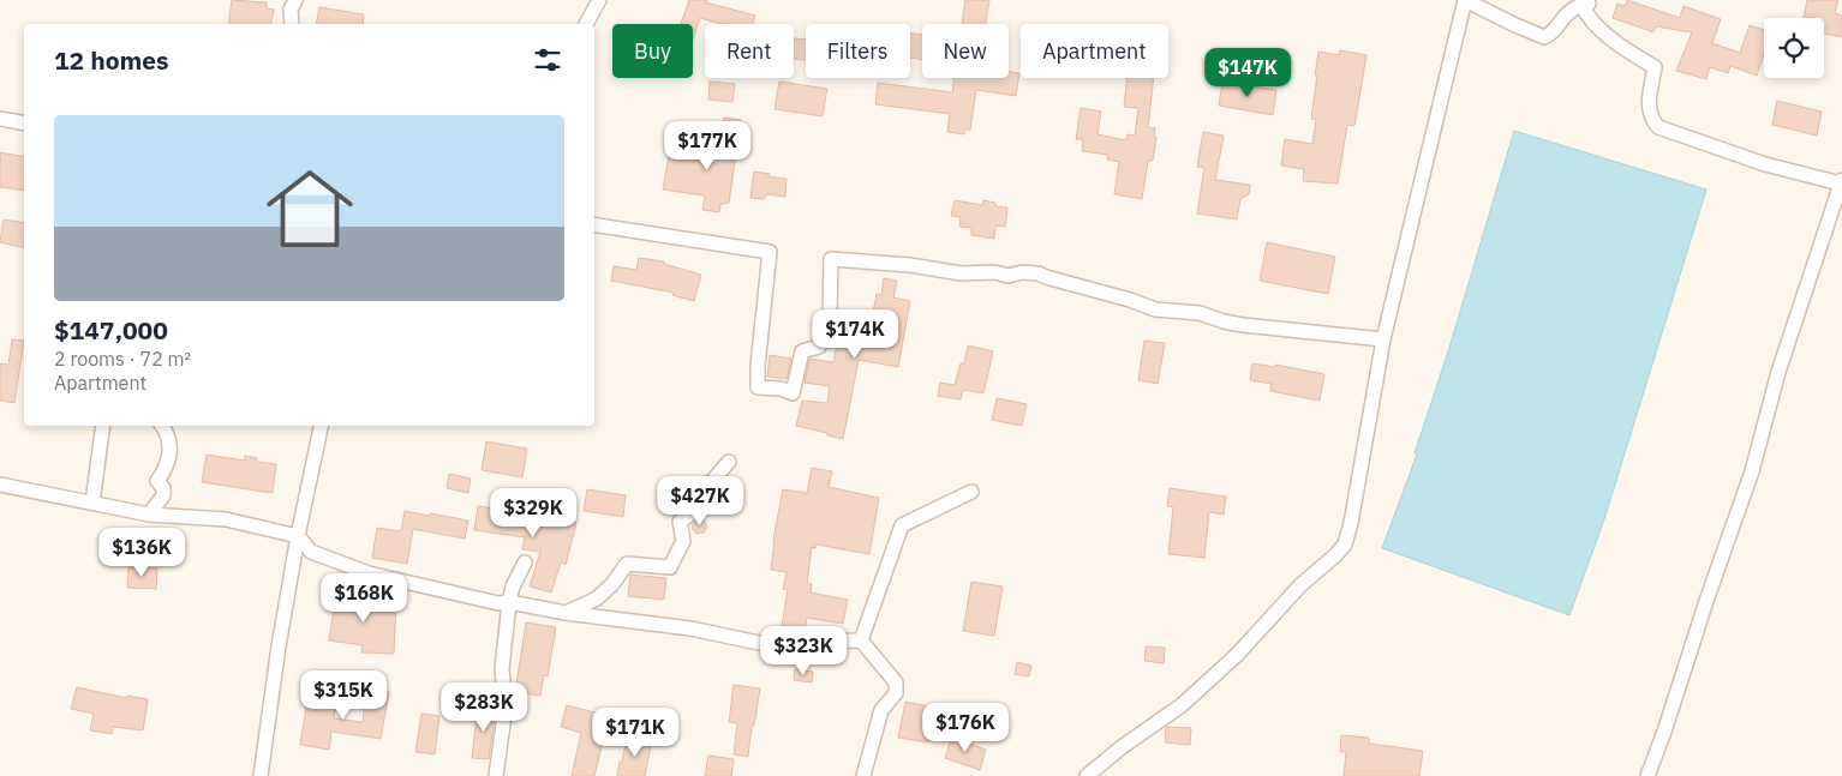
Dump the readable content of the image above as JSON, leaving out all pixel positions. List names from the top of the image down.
{
  "page": {
    "chip": [
      "Buy",
      "Rent",
      "Filters",
      "New",
      "Apartment"
    ],
    "heading": "12 homes",
    "price": [
      "$147K",
      "$177K",
      "$174K",
      "$427K",
      "$329K",
      "$136K",
      "$168K",
      "$323K",
      "$315K",
      "$283K",
      "$176K",
      "$171K"
    ],
    "list": [
      {
        "name": "$147,000",
        "note": "2 rooms · 72 m² · Apartment"
      }
    ]
  }
}
